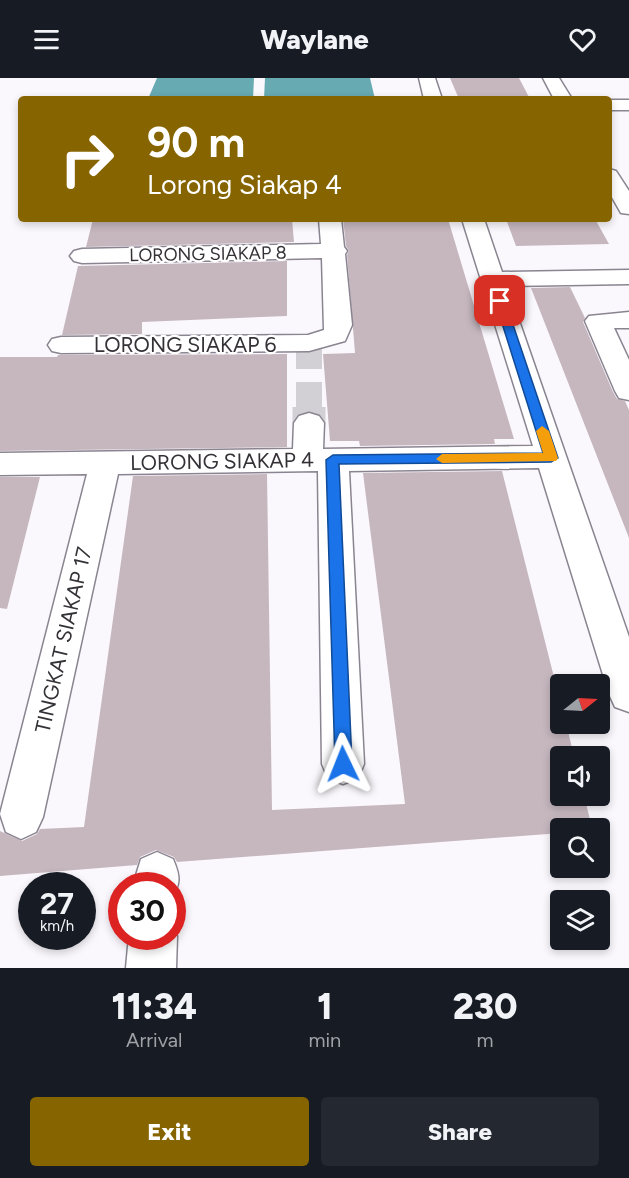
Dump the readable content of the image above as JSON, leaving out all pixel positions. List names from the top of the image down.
{
  "streets": {
    "street": [
      "LORONG SIAKAP 8",
      "LORONG SIAKAP 6",
      "LORONG SIAKAP 4",
      "TINGKAT SIAKAP 17"
    ]
  },
  "crossings": [
    ["LORONG SIAKAP 8", "LORONG SIAKAP 6"],
    ["LORONG SIAKAP 4", "TINGKAT SIAKAP 17"]
  ],
  "north": "right",
  "page": {
    "header": "Waylane",
    "turn": ["90 m", "Lorong Siakap 4"],
    "speed": "27 km/h",
    "limit": "30",
    "eta": [
      "11:34",
      "Arrival",
      "1",
      "min",
      "230",
      "m"
    ],
    "buttons": ["Exit", "Share"]
  }
}
